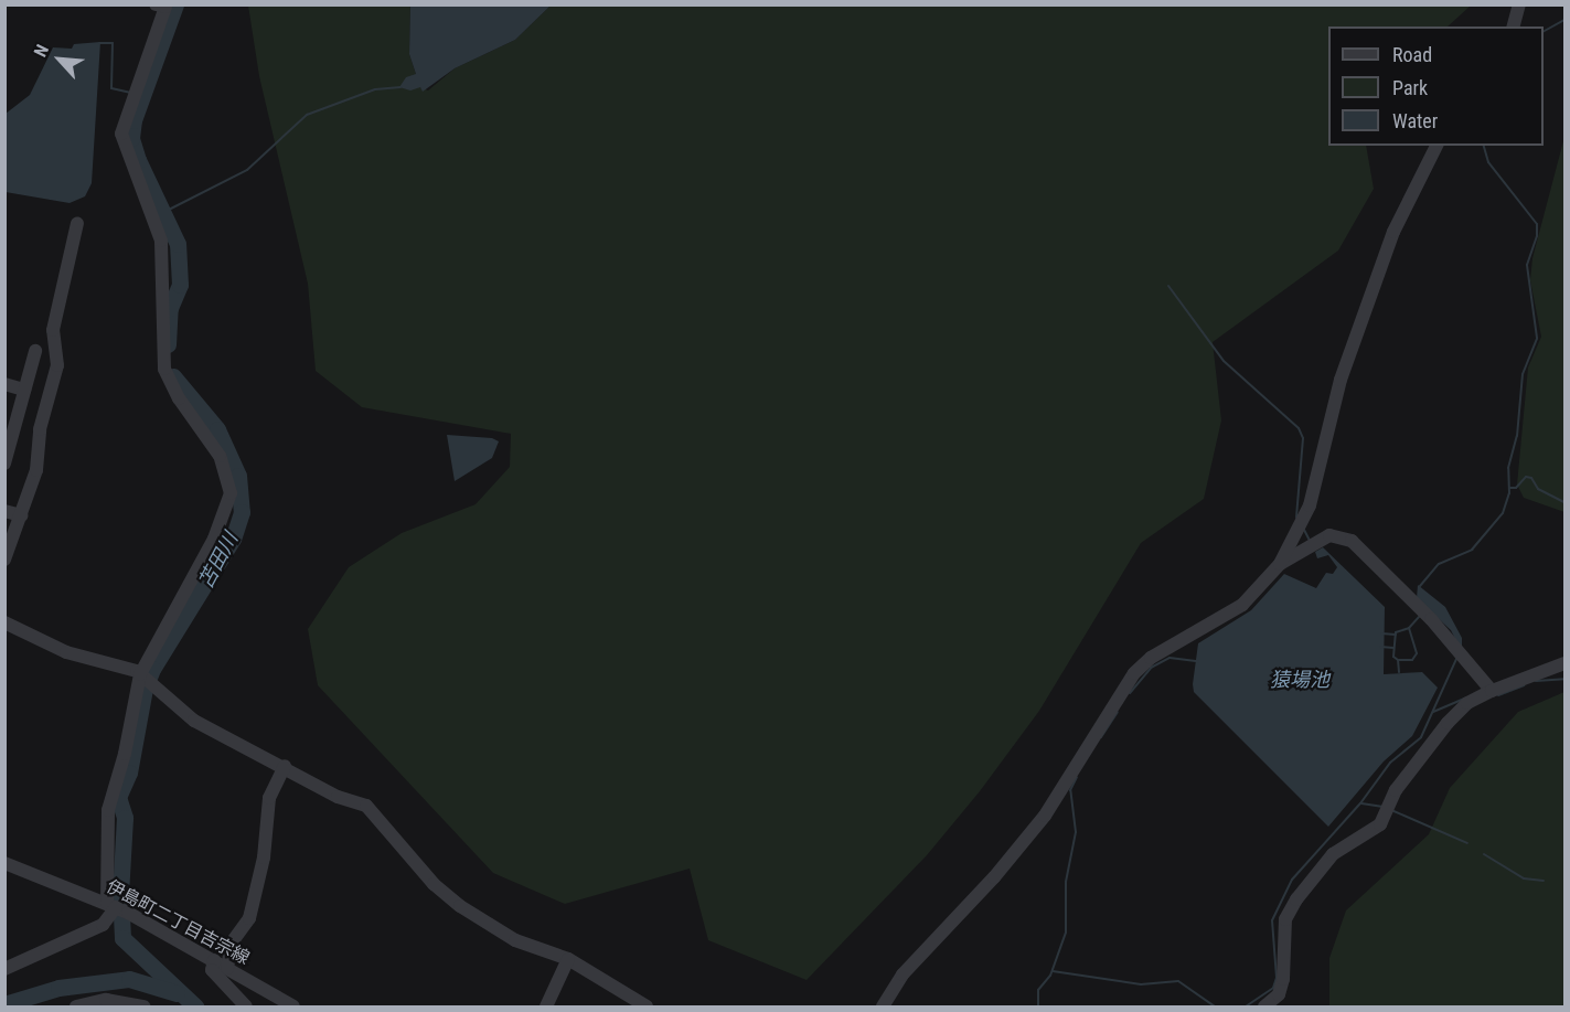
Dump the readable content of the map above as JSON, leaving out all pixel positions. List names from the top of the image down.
{
  "streets": {
    "street": ["伊島町二丁目吉宗線"]
  },
  "water": ["苫田川", "猿場池"],
  "legend": ["Road", "Park", "Water"],
  "north": "top left"
}
